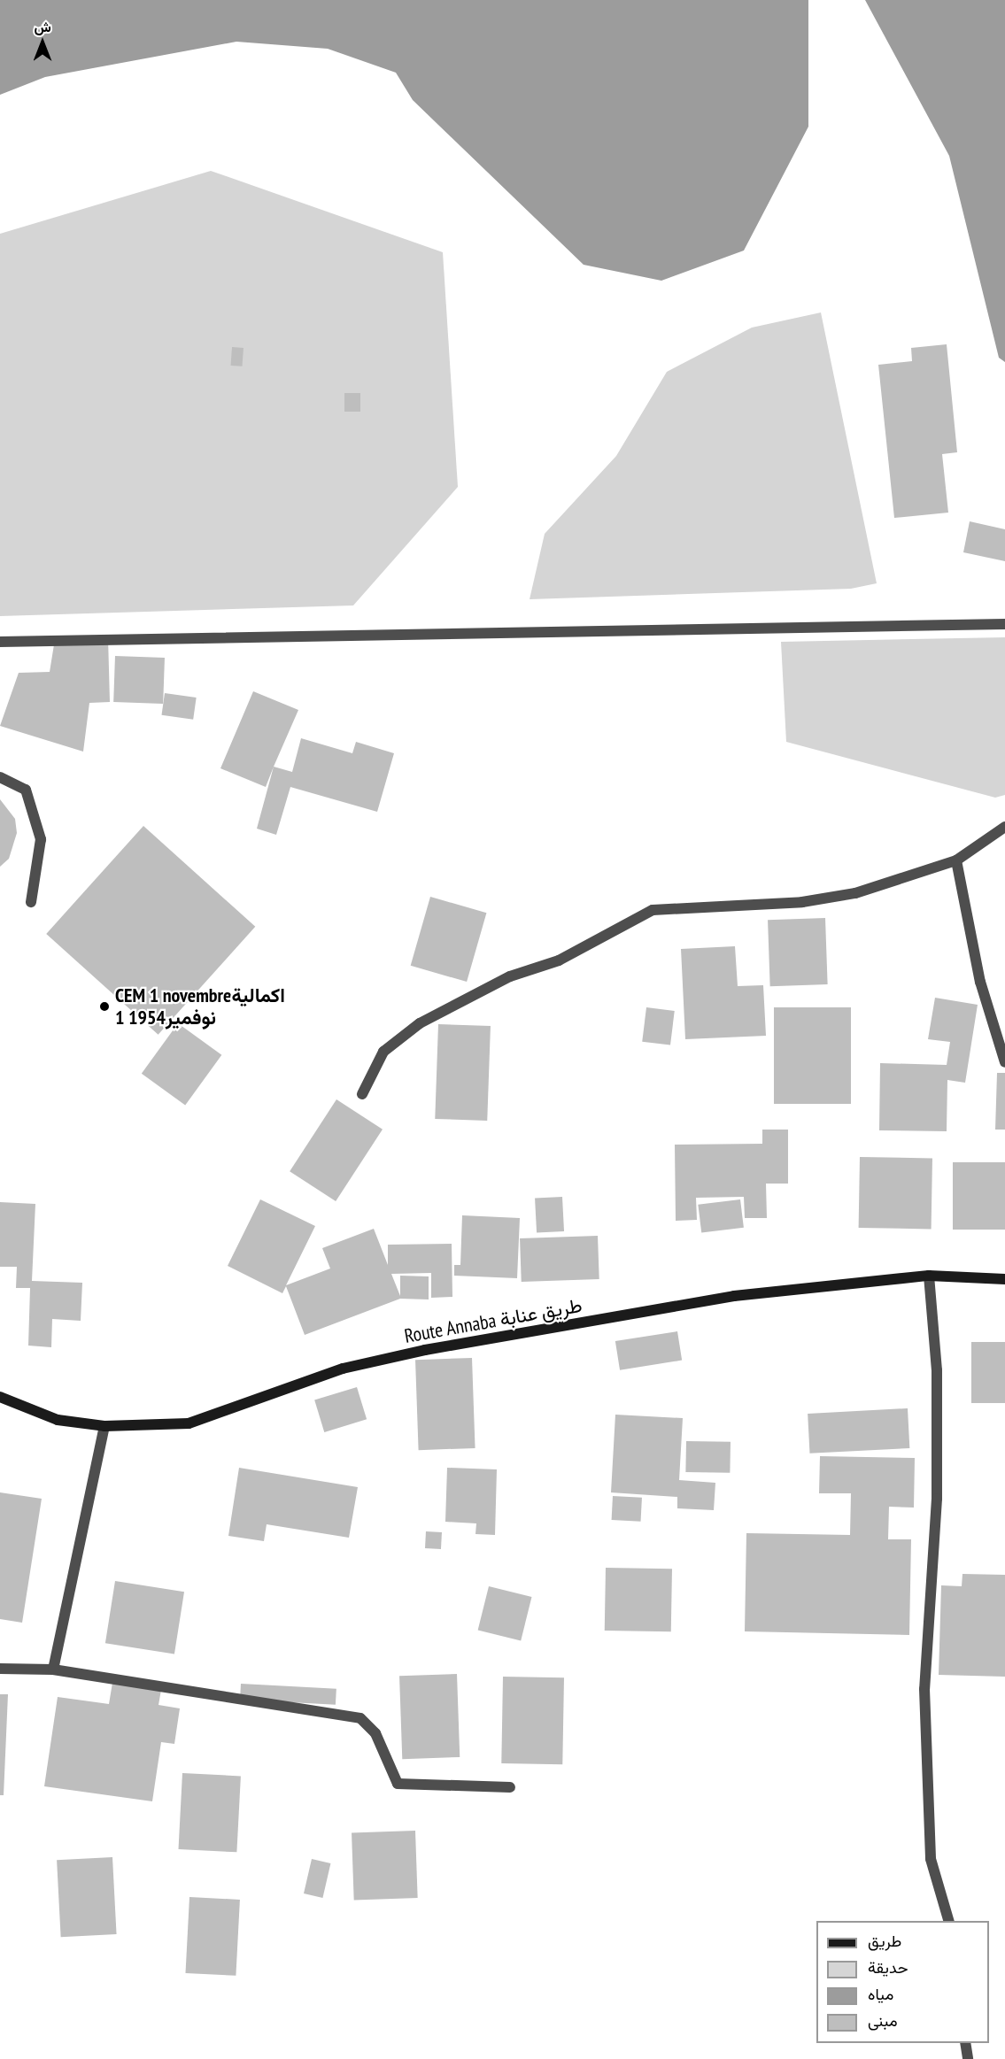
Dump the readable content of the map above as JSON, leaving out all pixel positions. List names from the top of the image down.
{
  "streets": {
    "main road": ["Route Annaba طريق عنابة"]
  },
  "places": ["CEM 1 novembreاكمالية 1 نوفمير1954"],
  "legend": [
    "طريق",
    "حديقة",
    "مياه",
    "مبنى"
  ],
  "north": "top"
}
